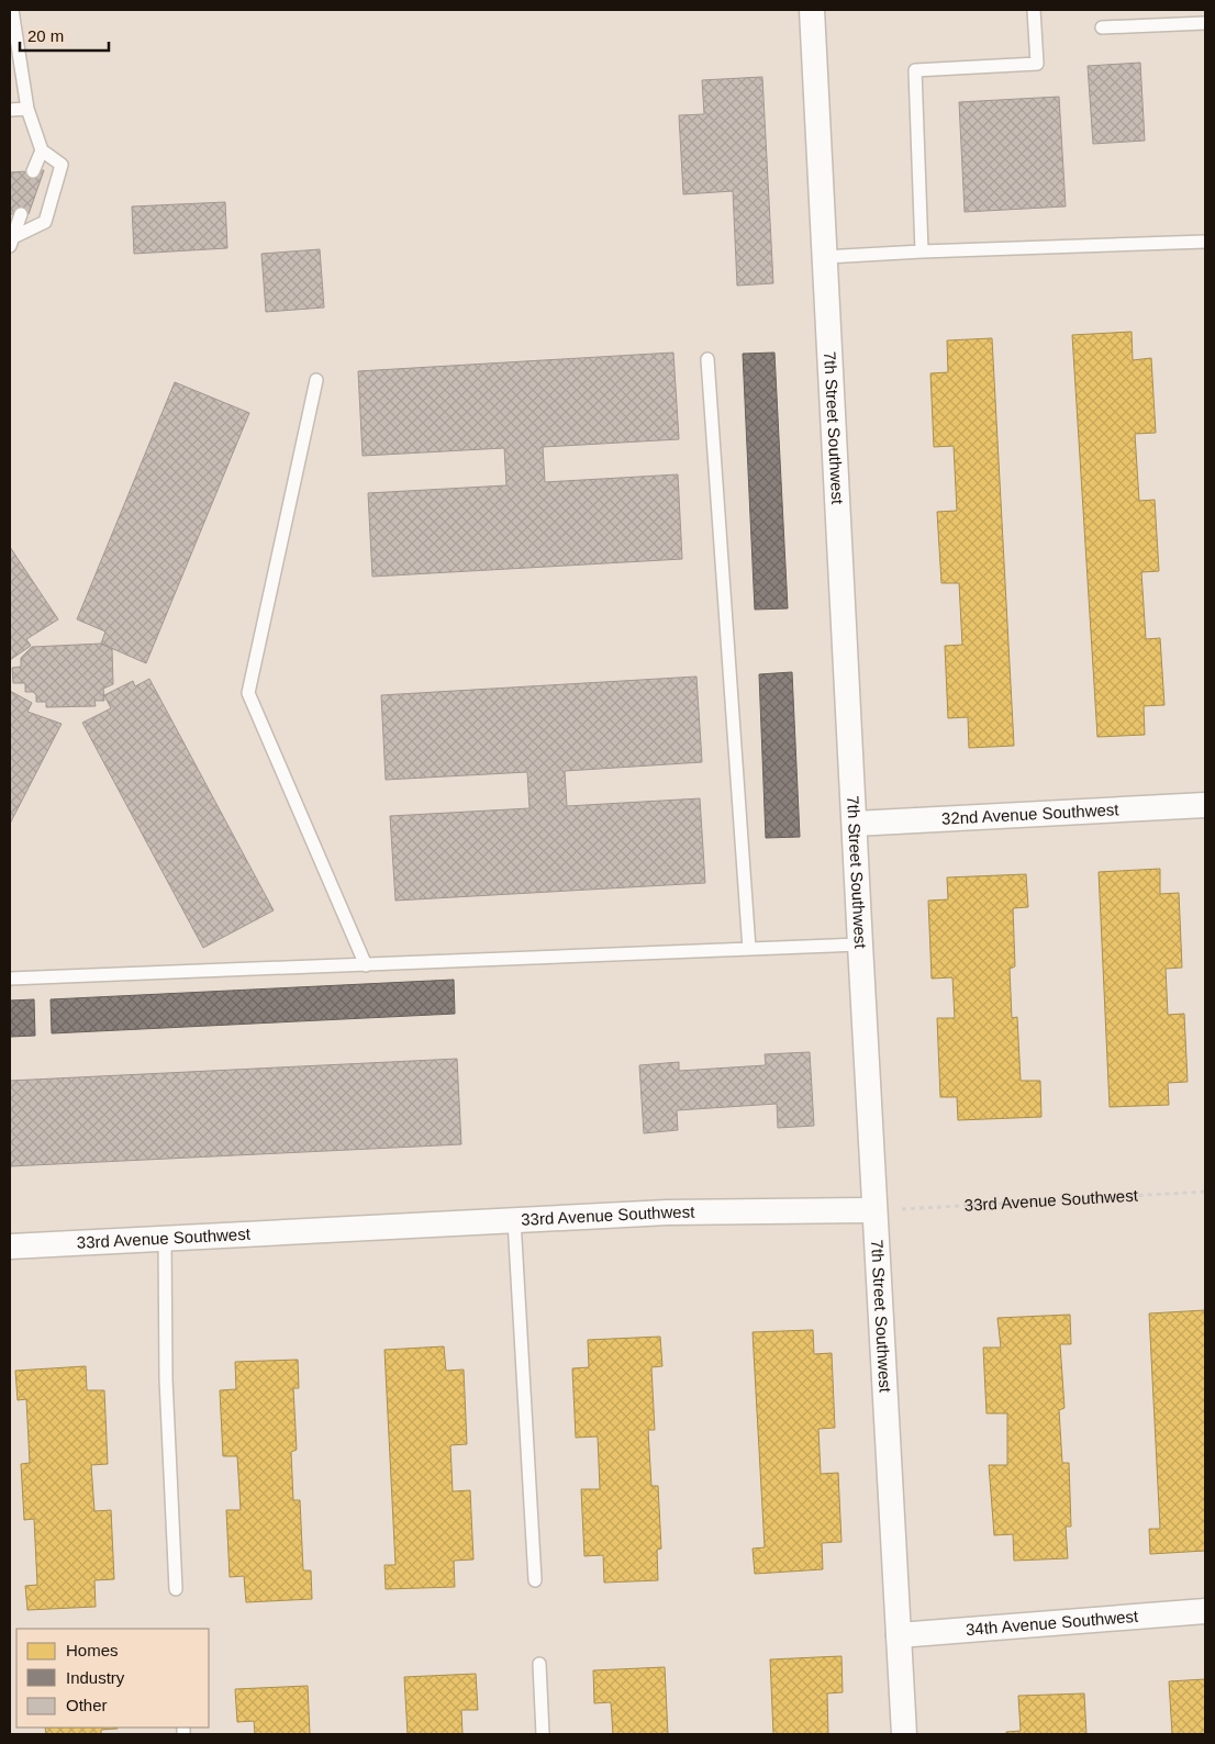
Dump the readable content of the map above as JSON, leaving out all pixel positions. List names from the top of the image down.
{
  "streets": {
    "street": [
      "7th Street Southwest",
      "32nd Avenue Southwest",
      "33rd Avenue Southwest",
      "34th Avenue Southwest"
    ]
  },
  "crossings": [
    ["7th Street Southwest", "32nd Avenue Southwest"],
    ["7th Street Southwest", "33rd Avenue Southwest"],
    ["7th Street Southwest", "34th Avenue Southwest"]
  ],
  "legend": ["Homes", "Industry", "Other"],
  "scale_bar": "20 m"
}
